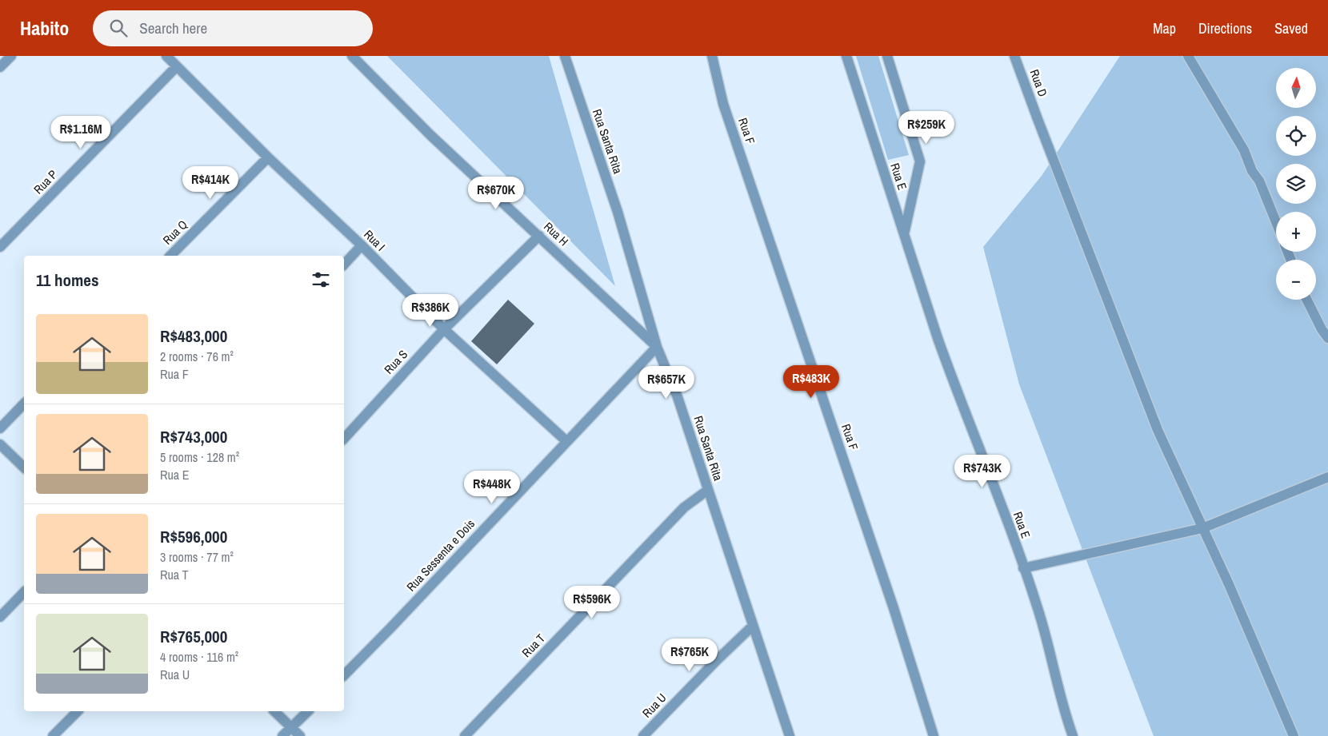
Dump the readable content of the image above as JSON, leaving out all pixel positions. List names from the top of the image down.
{
  "streets": {
    "street": [
      "Rua D",
      "Rua F",
      "Rua Santa Rita",
      "Rua E",
      "Rua P",
      "Rua Q",
      "Rua H",
      "Rua I",
      "Rua S",
      "Rua Sessenta e Dois",
      "Rua T",
      "Rua U"
    ]
  },
  "crossings": [
    ["Rua Santa Rita", "Rua H"],
    ["Rua Santa Rita", "Rua Sessenta e Dois"],
    ["Rua Santa Rita", "Rua T"],
    ["Rua Santa Rita", "Rua U"],
    ["Rua P", "Rua I"],
    ["Rua Q", "Rua I"],
    ["Rua H", "Rua S"],
    ["Rua H", "Rua Sessenta e Dois"],
    ["Rua I", "Rua S"],
    ["Rua I", "Rua Sessenta e Dois"]
  ],
  "north": "top",
  "page": {
    "header": "Habito",
    "search": "Search here",
    "nav": ["Map", "Directions", "Saved"],
    "map_buttons": ["+", "−"],
    "price": [
      "R$259K",
      "R$1.16M",
      "R$414K",
      "R$670K",
      "R$386K",
      "R$483K",
      "R$657K",
      "R$743K",
      "R$448K",
      "R$596K",
      "R$765K"
    ],
    "heading": "11 homes",
    "list": [
      {
        "name": "R$483,000",
        "note": "2 rooms · 76 m² · Rua F"
      },
      {
        "name": "R$743,000",
        "note": "5 rooms · 128 m² · Rua E"
      },
      {
        "name": "R$596,000",
        "note": "3 rooms · 77 m² · Rua T"
      },
      {
        "name": "R$765,000",
        "note": "4 rooms · 116 m² · Rua U"
      }
    ]
  }
}
